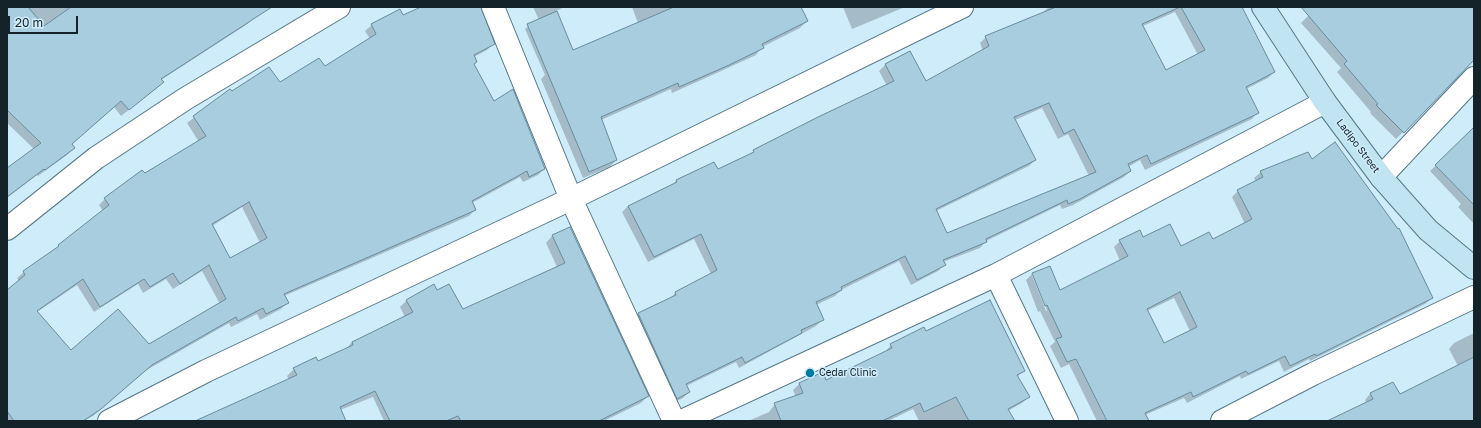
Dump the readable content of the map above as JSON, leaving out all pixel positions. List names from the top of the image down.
{
  "streets": {
    "main road": ["Ladipo Street"]
  },
  "places": ["Cedar Clinic"],
  "scale_bar": "20 m"
}
